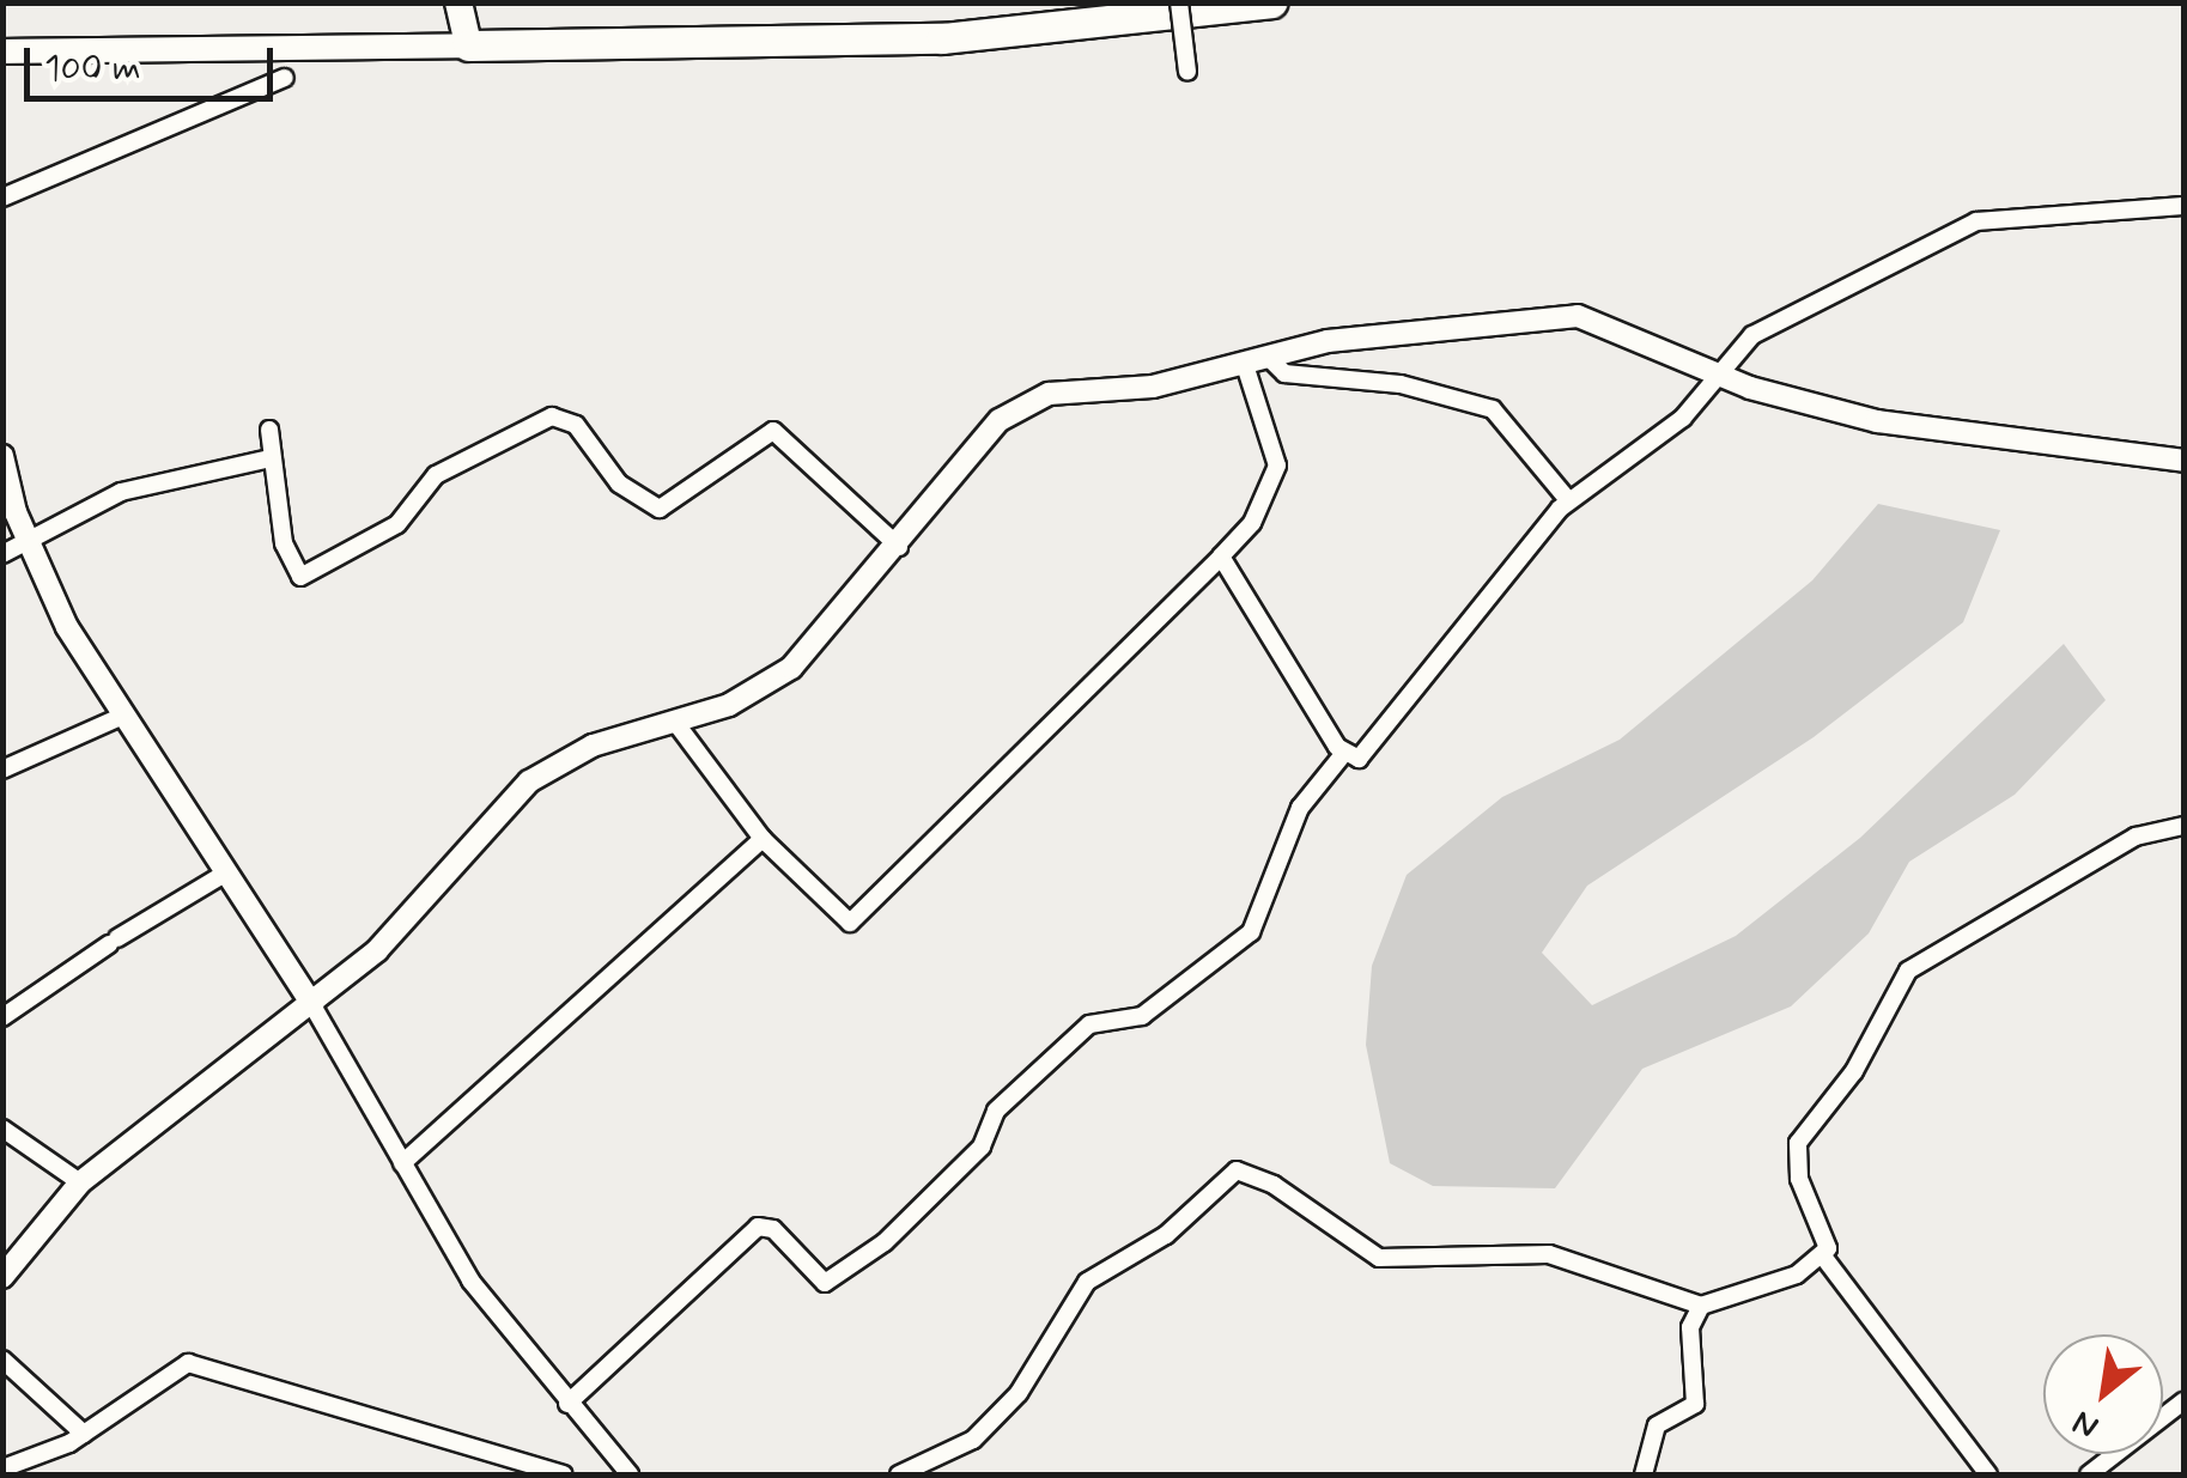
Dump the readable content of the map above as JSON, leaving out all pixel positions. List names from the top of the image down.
{
  "scale_bar": "100 m",
  "north": "bottom left"
}
